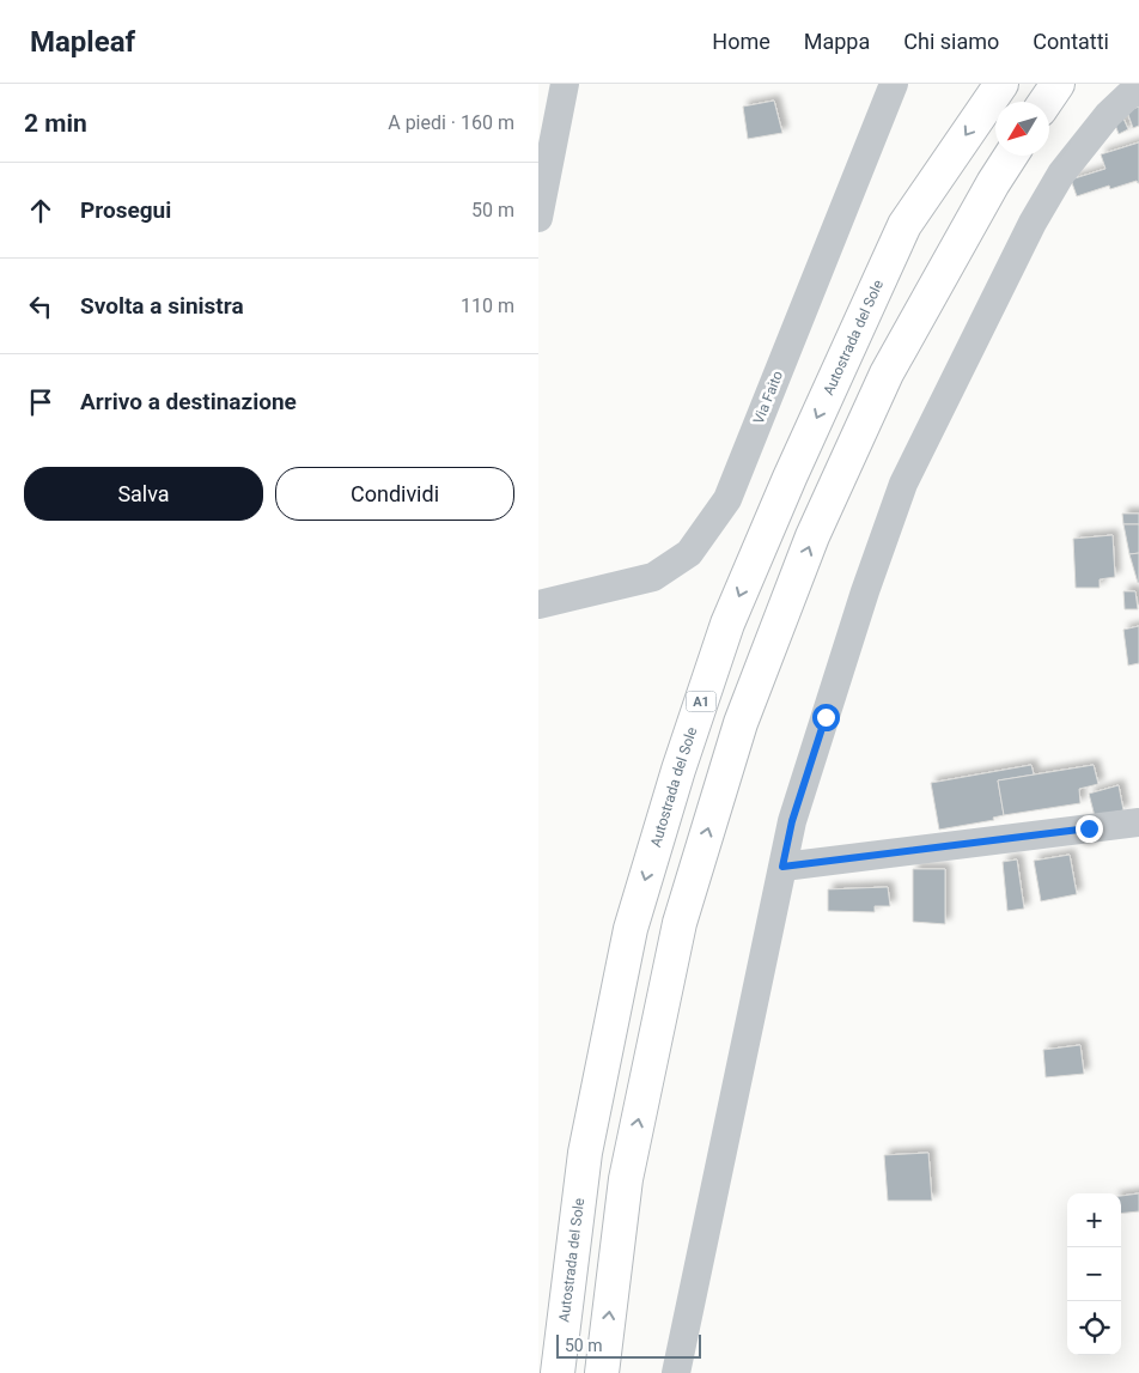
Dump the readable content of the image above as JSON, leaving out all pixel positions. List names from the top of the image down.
{
  "streets": {
    "highway": ["Autostrada del Sole", "A1"],
    "street": ["Via Faito"]
  },
  "scale_bar": "50 m",
  "north": "bottom left",
  "page": {
    "header": "Mapleaf",
    "nav": [
      "Home",
      "Mappa",
      "Chi siamo",
      "Contatti"
    ],
    "heading": ["2 min", "A piedi · 160 m"],
    "list": [
      ["Prosegui", "50 m"],
      ["Svolta a sinistra", "110 m"],
      "Arrivo a destinazione"
    ],
    "buttons": ["Salva", "Condividi"],
    "map_buttons": ["+", "−"],
    "scale": "50 m"
  }
}
